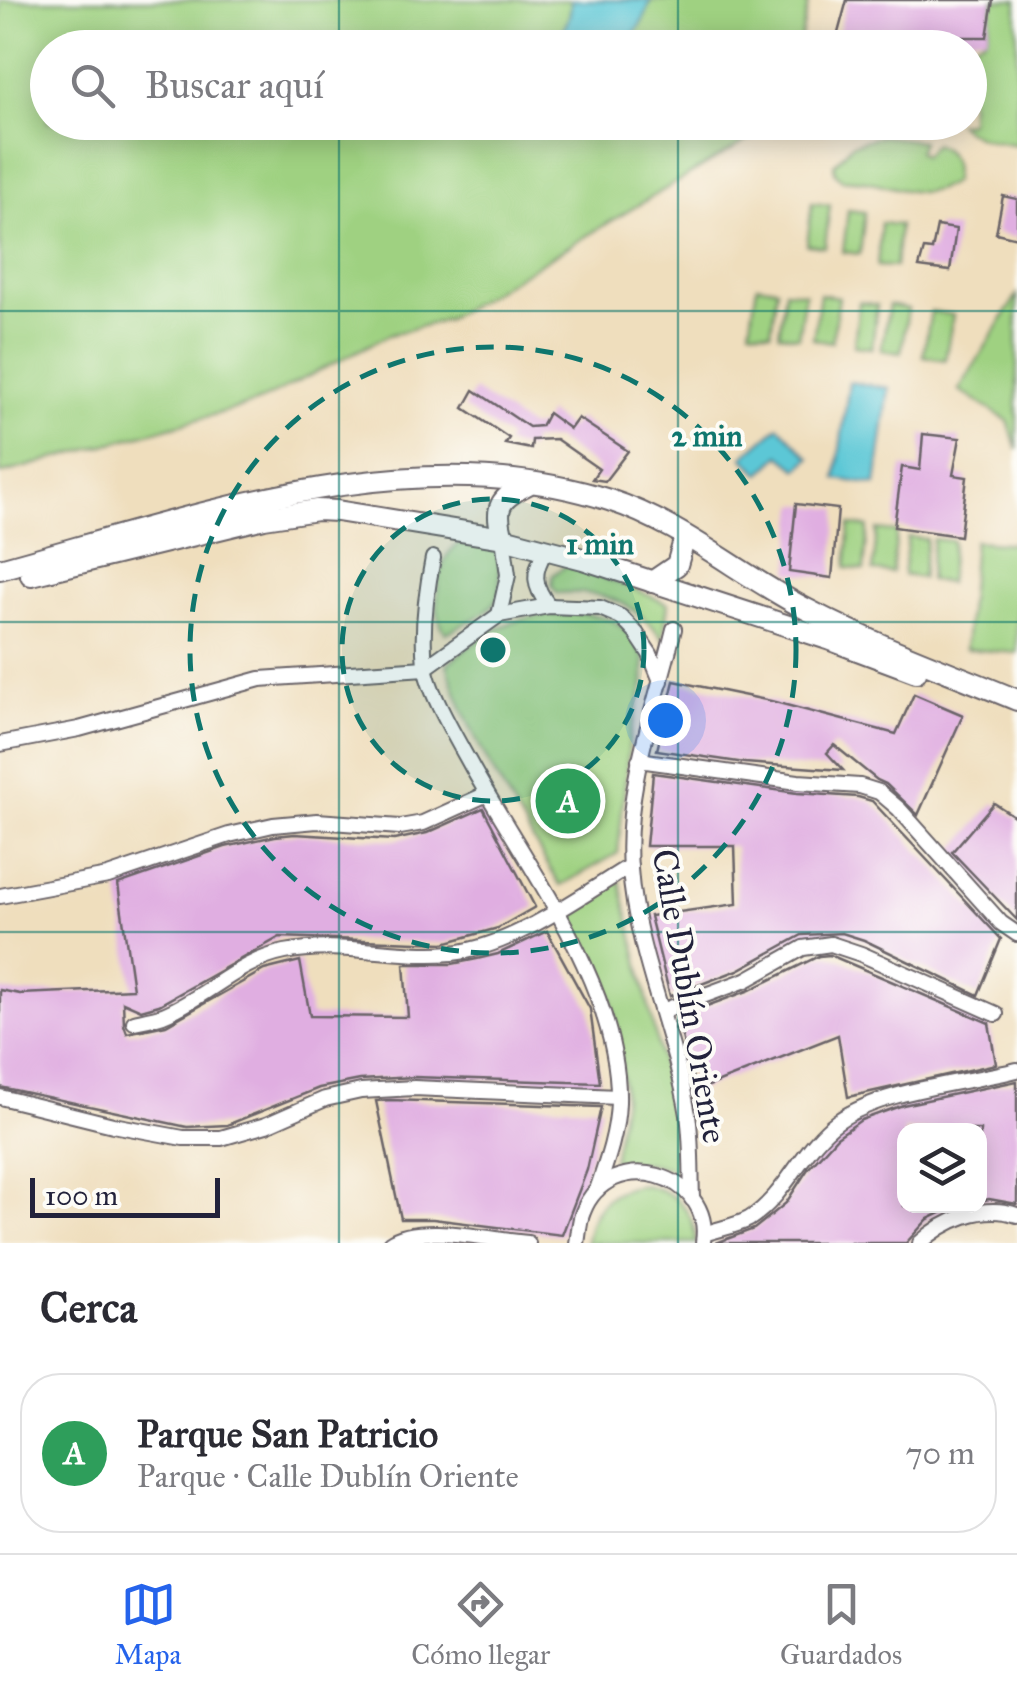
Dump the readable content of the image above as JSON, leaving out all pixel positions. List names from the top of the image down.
{
  "streets": {
    "street": ["Calle Dublín Oriente"]
  },
  "scale_bar": "100 m",
  "page": {
    "search": "Buscar aquí",
    "pins": "A",
    "scale": "100 m",
    "heading": "Cerca",
    "list": [
      {
        "mark": "A",
        "name": "Parque San Patricio",
        "note": "Parque · Calle Dublín Oriente",
        "value": "70 m"
      }
    ],
    "nav": ["Mapa", "Cómo llegar", "Guardados"]
  },
  "rings": ["2 min", "1 min"]
}
